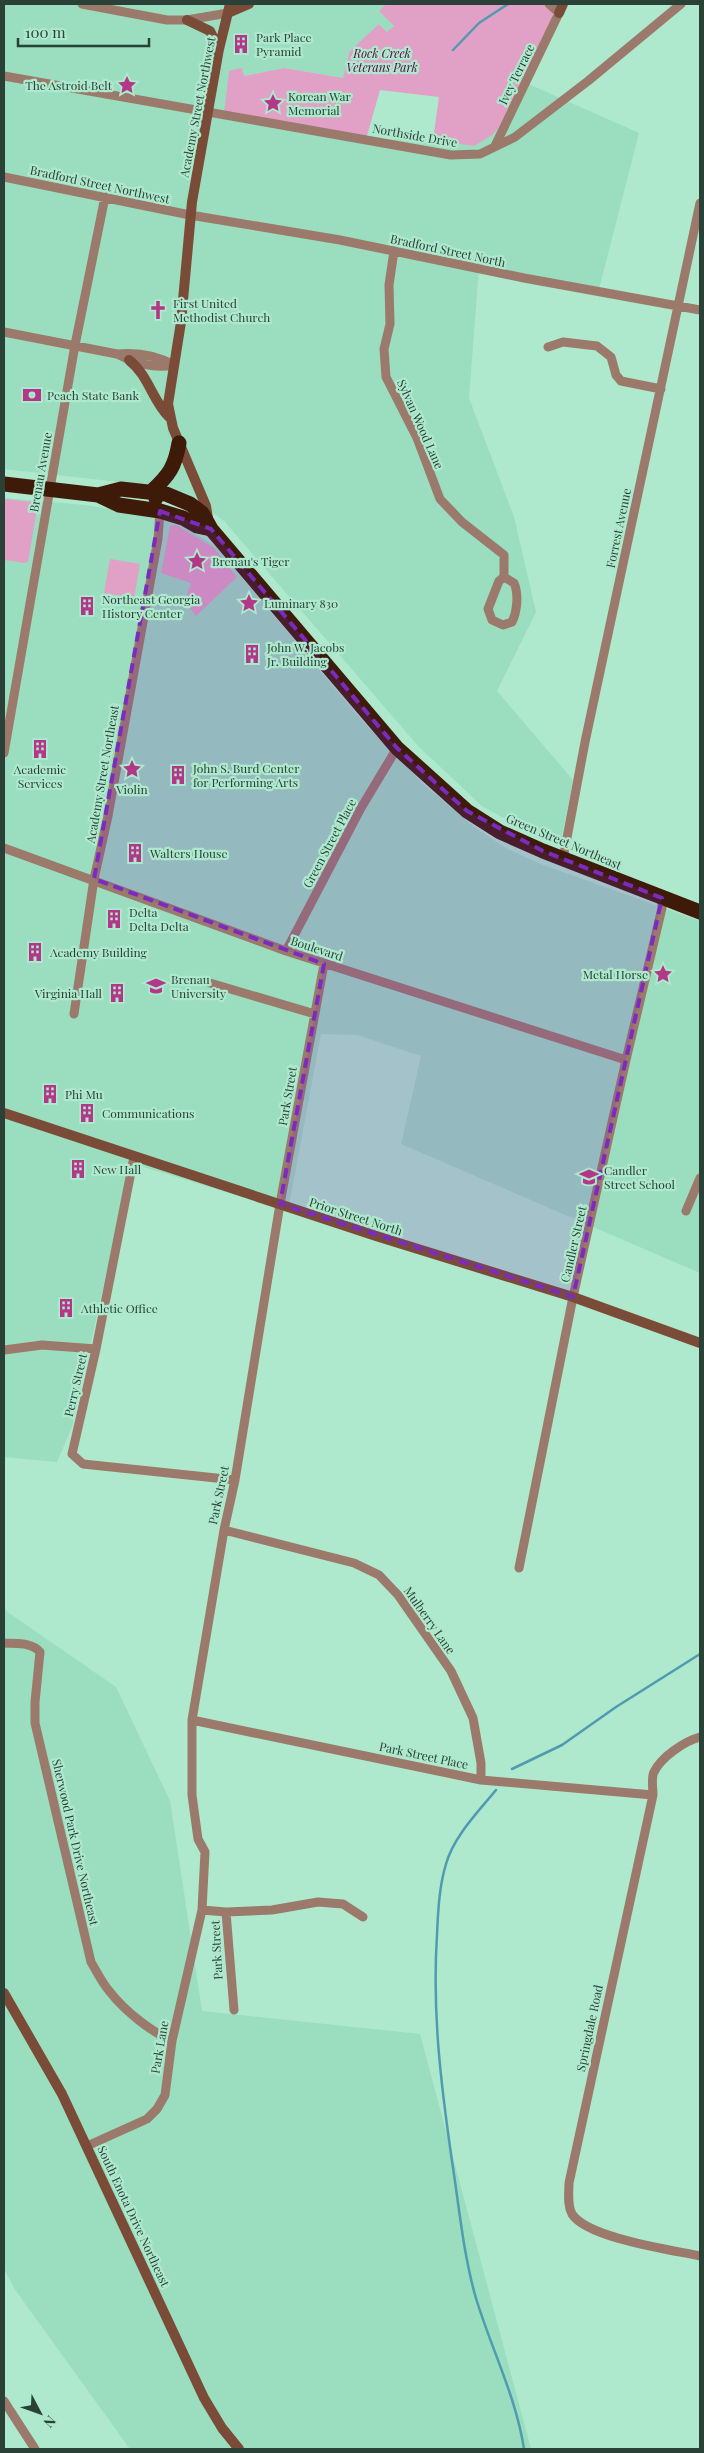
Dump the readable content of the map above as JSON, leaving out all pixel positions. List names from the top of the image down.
{
  "streets": {
    "highway": ["Green Street Northeast"],
    "street": [
      "Ivey Terrace",
      "Academy Street Northwest",
      "Northside Drive",
      "Bradford Street Northwest",
      "Bradford Street North",
      "Sylvan Wood Lane",
      "Brenau Avenue",
      "Forrest Avenue",
      "Academy Street Northeast",
      "Green Street Place",
      "Boulevard",
      "Park Street",
      "Prior Street North",
      "Candler Street",
      "Perry Street",
      "Mulberry Lane",
      "Park Street Place",
      "Sherwood Park Drive Northeast",
      "Springdale Road",
      "Park Lane",
      "South Enota Drive Northeast"
    ]
  },
  "crossings": [
    ["Ivey Terrace", "Northside Drive"],
    ["Academy Street Northwest", "Northside Drive"],
    ["Academy Street Northwest", "Bradford Street Northwest"],
    ["Academy Street Northwest", "Bradford Street North"],
    ["Bradford Street Northwest", "Bradford Street North"],
    ["Bradford Street Northwest", "Brenau Avenue"],
    ["Bradford Street North", "Sylvan Wood Lane"],
    ["Bradford Street North", "Forrest Avenue"],
    ["Forrest Avenue", "Green Street Northeast"],
    ["Academy Street Northeast", "Boulevard"],
    ["Green Street Northeast", "Green Street Place"],
    ["Green Street Northeast", "Candler Street"],
    ["Green Street Place", "Boulevard"],
    ["Boulevard", "Park Street"],
    ["Boulevard", "Candler Street"],
    ["Park Street", "Prior Street North"],
    ["Park Street", "Perry Street"],
    ["Park Street", "Mulberry Lane"],
    ["Park Street", "Park Street Place"],
    ["Park Street", "Park Lane"],
    ["Prior Street North", "Candler Street"],
    ["Prior Street North", "Perry Street"],
    ["Mulberry Lane", "Park Street Place"],
    ["Park Street Place", "Springdale Road"],
    ["Sherwood Park Drive Northeast", "Park Lane"],
    ["Park Lane", "South Enota Drive Northeast"]
  ],
  "parks": ["Rock Creek Veterans Park"],
  "places": {
    "building": [
      "Park Place Pyramid",
      "Northeast Georgia History Center",
      "John W. Jacobs Jr. Building",
      "Academic Services",
      "John S. Burd Center for Performing Arts",
      "Walters House",
      "Delta Delta Delta",
      "Academy Building",
      "Virginia Hall",
      "Phi Mu",
      "Communications",
      "New Hall",
      "Athletic Office"
    ],
    "place": [
      "The Astroid Belt",
      "Korean War Memorial",
      "Brenau's Tiger",
      "Luminary 830",
      "Violin",
      "Metal Horse"
    ],
    "church": ["First United Methodist Church"],
    "bank": ["Peach State Bank"],
    "school or university": ["Brenau University", "Candler Street School"]
  },
  "scale_bar": "100 m",
  "north": "bottom right"
}
